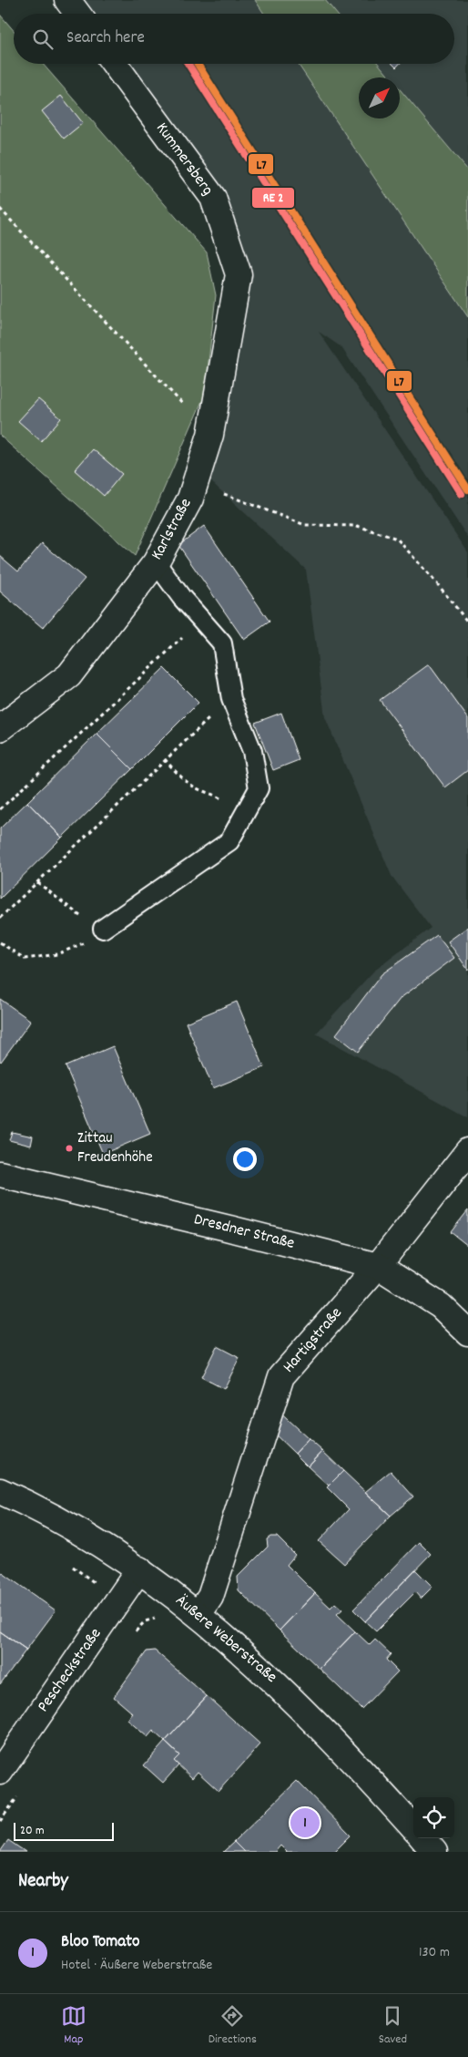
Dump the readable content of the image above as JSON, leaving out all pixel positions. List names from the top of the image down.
{
  "streets": {
    "street": [
      "Kummersberg",
      "Karlstraße",
      "Dresdner Straße",
      "Hartigstraße",
      "Äußere Weberstraße",
      "Pescheckstraße"
    ]
  },
  "crossings": [
    ["Kummersberg", "Karlstraße"],
    ["Dresdner Straße", "Hartigstraße"],
    ["Hartigstraße", "Äußere Weberstraße"],
    ["Äußere Weberstraße", "Pescheckstraße"]
  ],
  "places": ["Zittau Freudenhöhe"],
  "lines": ["transit line L7"],
  "scale_bar": "20 m",
  "north": "top right",
  "page": {
    "search": "Search here",
    "pins": "1",
    "scale": "20 m",
    "heading": "Nearby",
    "list": [
      {
        "mark": "1",
        "name": "Bloo Tomato",
        "note": "Hotel · Äußere Weberstraße",
        "value": "130 m"
      }
    ],
    "nav": ["Map", "Directions", "Saved"]
  }
}
